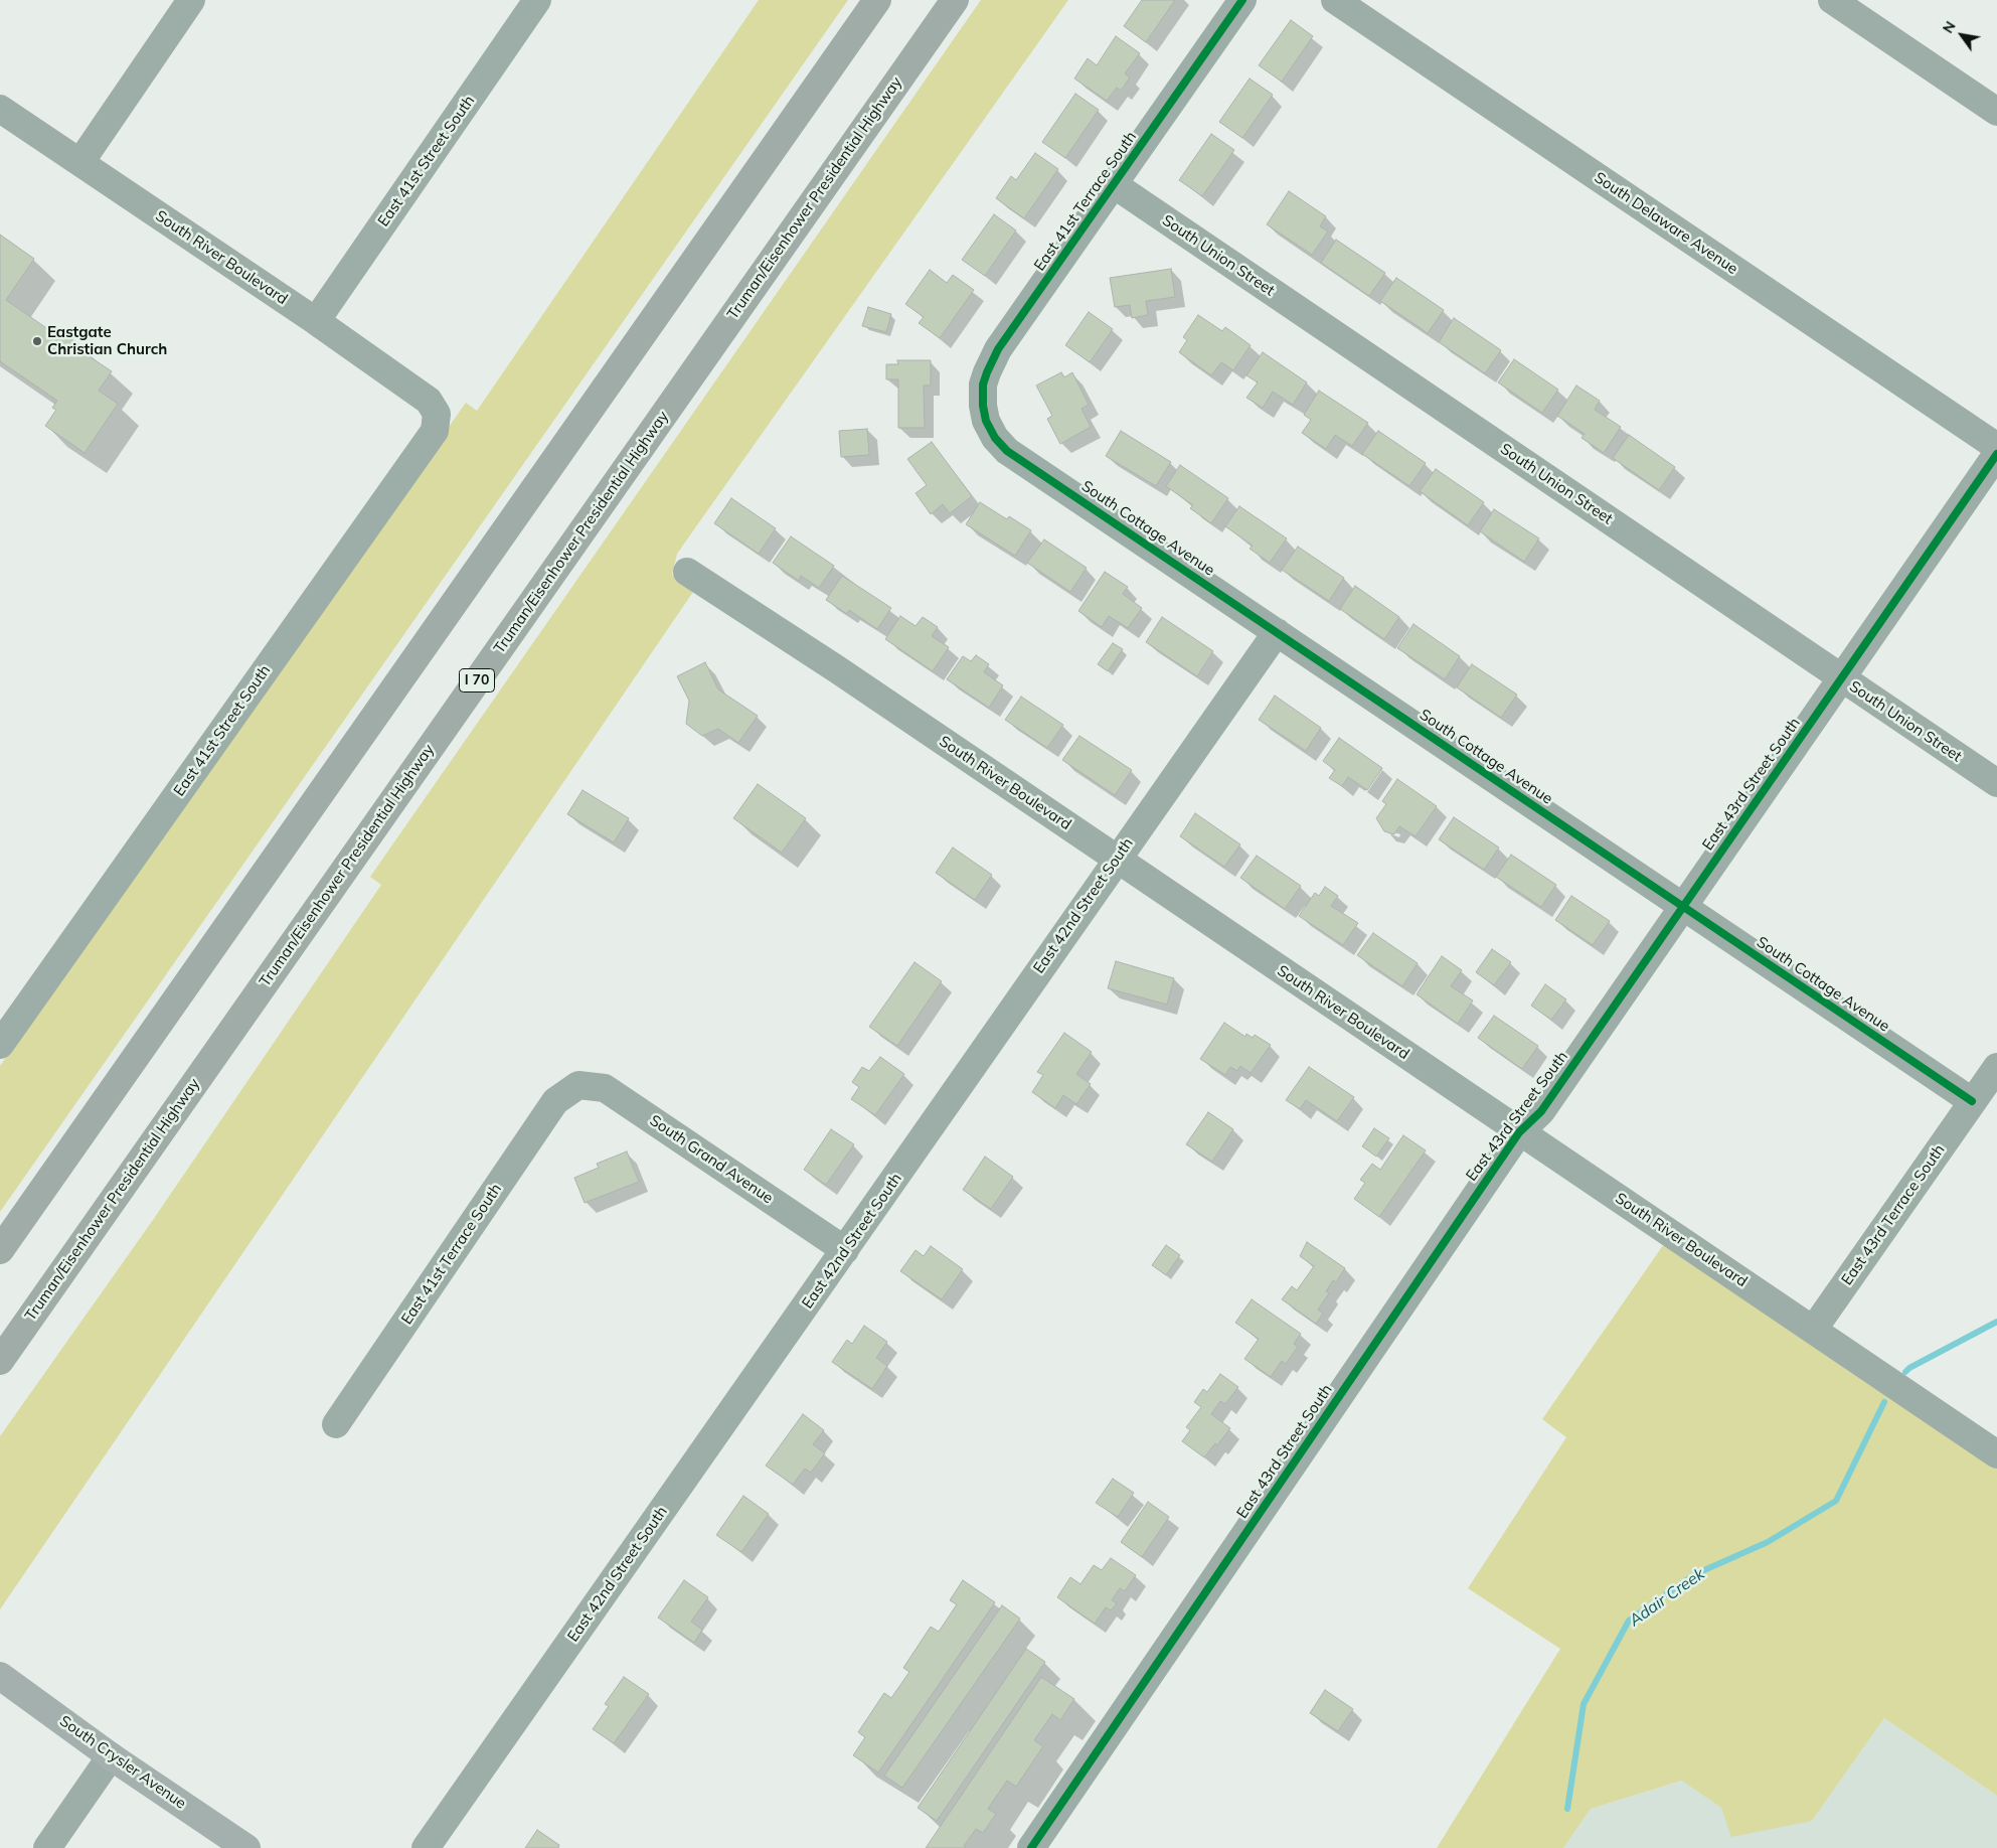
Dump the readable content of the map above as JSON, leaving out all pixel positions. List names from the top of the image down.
{
  "streets": {
    "highway": ["Truman/Eisenhower Presidential Highway", "I 70"],
    "main road": ["South Crysler Avenue"],
    "street": [
      "East 41st Street South",
      "East 41st Terrace South",
      "South Delaware Avenue",
      "South Union Street",
      "South River Boulevard",
      "South Cottage Avenue",
      "East 43rd Street South",
      "East 42nd Street South",
      "South Grand Avenue",
      "East 43rd Terrace South"
    ]
  },
  "crossings": [
    ["East 41st Street South", "South River Boulevard"],
    ["East 41st Terrace South", "South Union Street"],
    ["East 41st Terrace South", "South Cottage Avenue"],
    ["East 41st Terrace South", "South Grand Avenue"],
    ["South Union Street", "East 43rd Street South"],
    ["South River Boulevard", "East 43rd Street South"],
    ["South River Boulevard", "East 42nd Street South"],
    ["South River Boulevard", "East 43rd Terrace South"],
    ["South Cottage Avenue", "East 43rd Street South"],
    ["South Cottage Avenue", "East 42nd Street South"],
    ["South Cottage Avenue", "East 43rd Terrace South"],
    ["East 42nd Street South", "South Grand Avenue"]
  ],
  "water": ["Adair Creek"],
  "places": ["Eastgate Christian Church"],
  "north": "top left"
}
